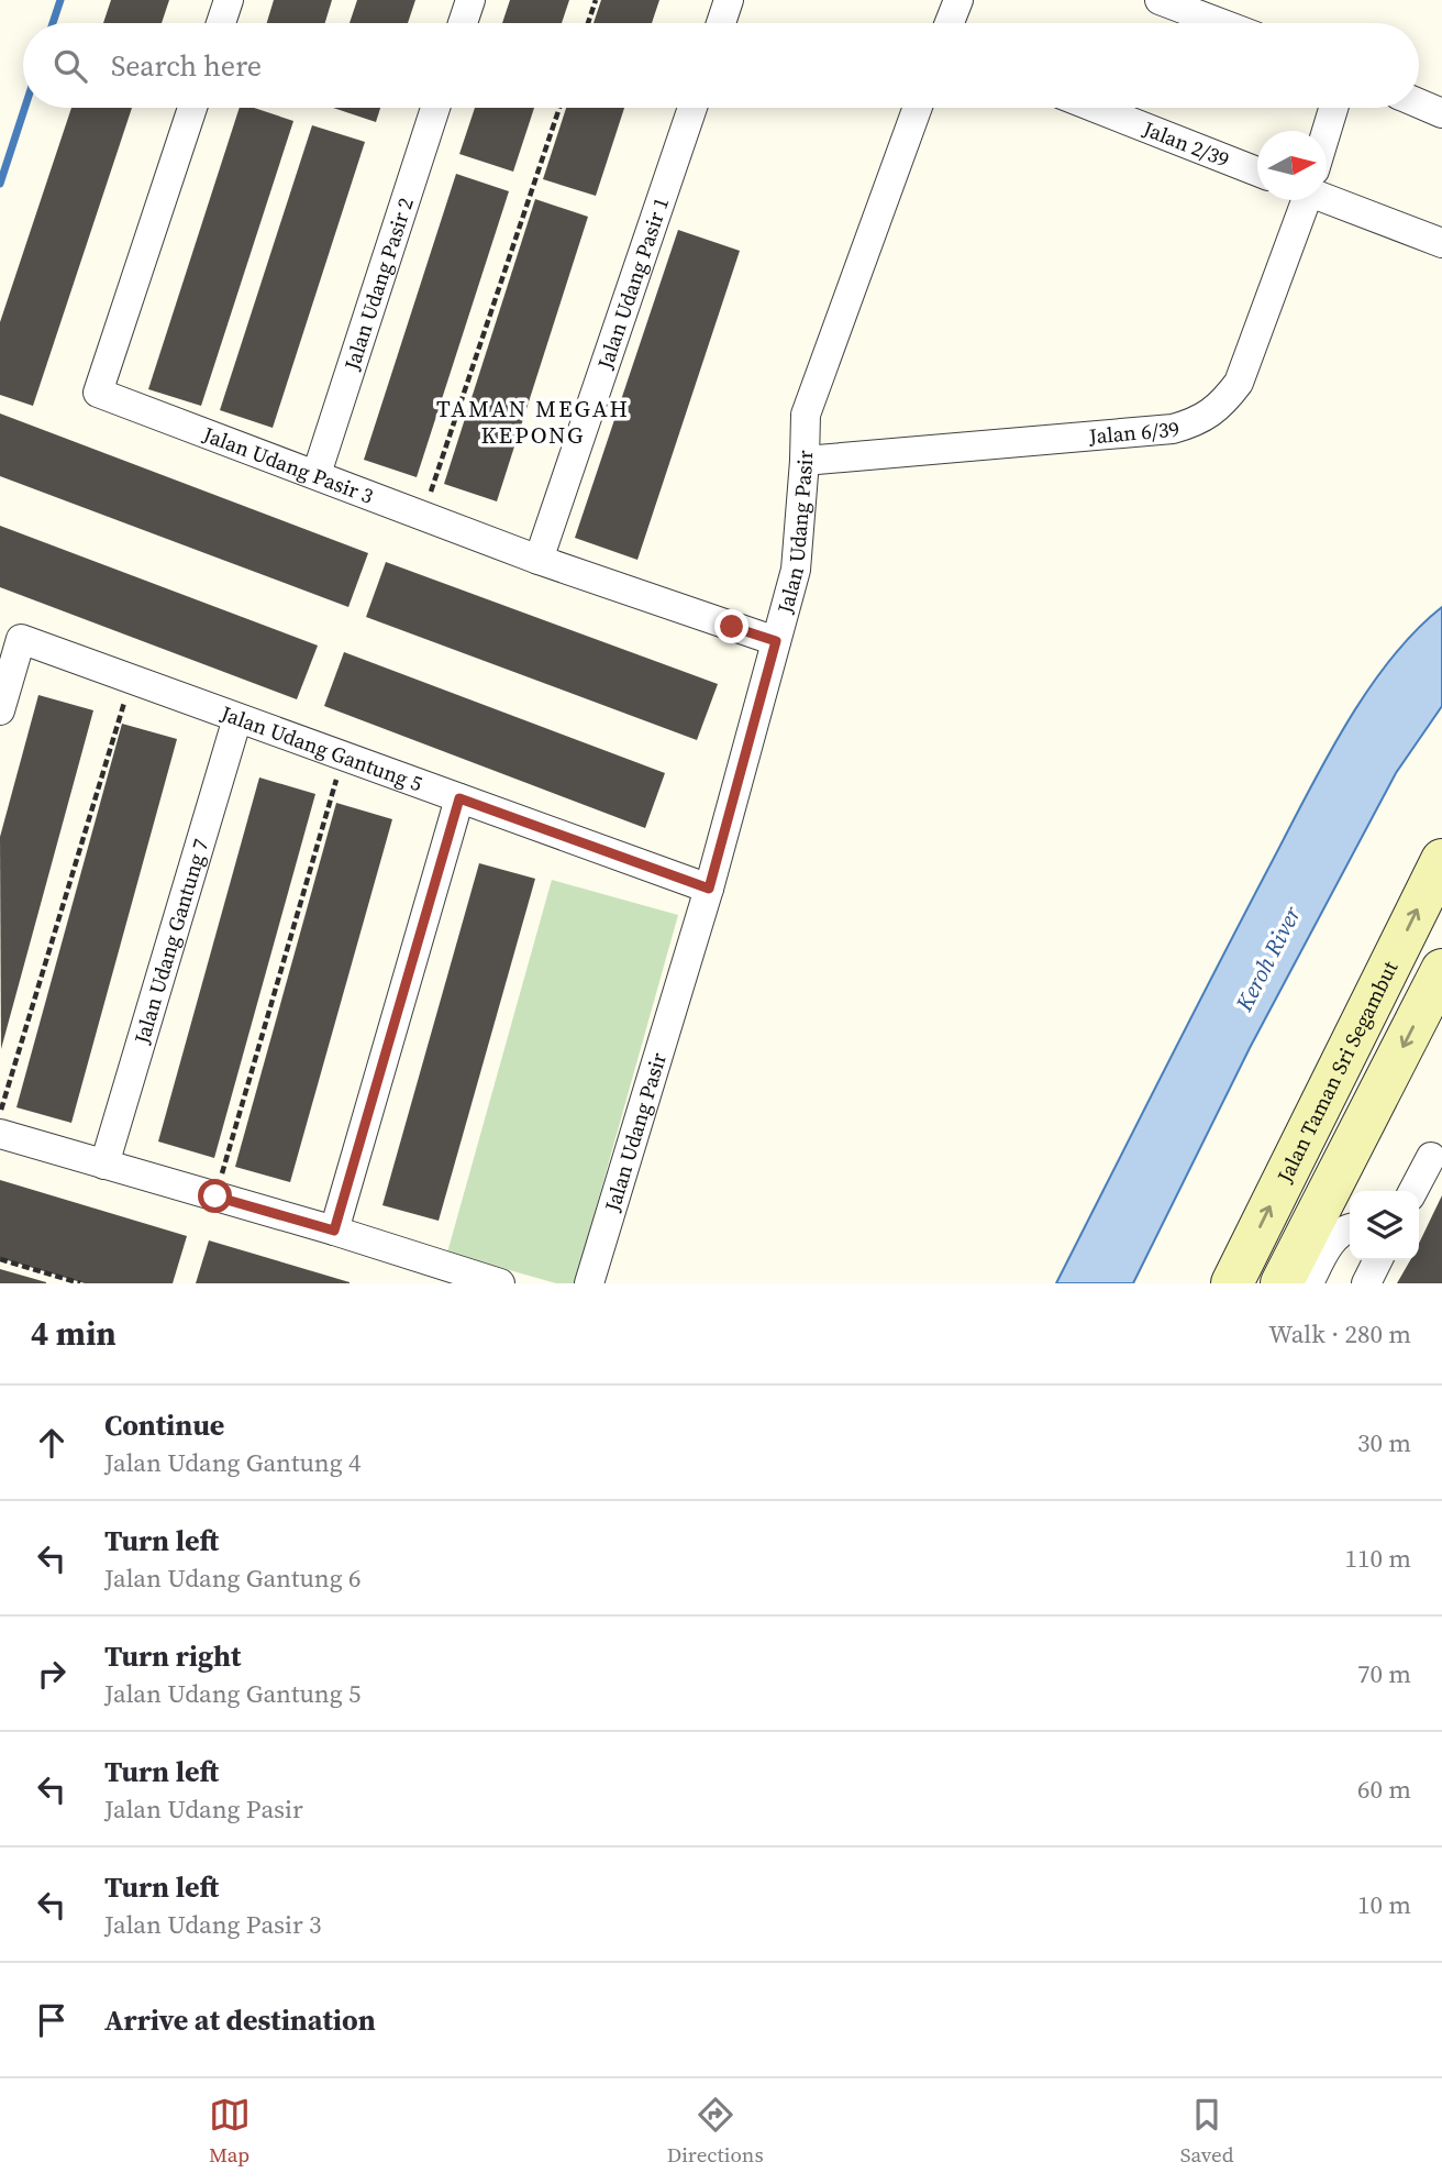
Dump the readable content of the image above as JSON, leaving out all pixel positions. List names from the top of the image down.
{
  "streets": {
    "street": [
      "Jalan 2/39",
      "Jalan Udang Pasir 2",
      "Jalan Udang Pasir 1",
      "Jalan 6/39",
      "Jalan Udang Pasir 3",
      "Jalan Udang Pasir",
      "Jalan Udang Gantung 5",
      "Jalan Udang Gantung 7",
      "Jalan Taman Sri Segambut"
    ]
  },
  "crossings": [
    ["Jalan Udang Pasir 2", "Jalan Udang Pasir 3"],
    ["Jalan Udang Pasir 1", "Jalan Udang Pasir 3"],
    ["Jalan 6/39", "Jalan Udang Pasir"],
    ["Jalan Udang Pasir 3", "Jalan Udang Pasir"],
    ["Jalan Udang Pasir", "Jalan Udang Gantung 5"],
    ["Jalan Udang Gantung 5", "Jalan Udang Gantung 7"]
  ],
  "districts": ["TAMAN MEGAH KEPONG"],
  "water": ["Keroh River"],
  "north": "right",
  "page": {
    "search": "Search here",
    "heading": ["4 min", "Walk · 280 m"],
    "list": [
      ["Continue", "Jalan Udang Gantung 4", "30 m"],
      ["Turn left", "Jalan Udang Gantung 6", "110 m"],
      ["Turn right", "Jalan Udang Gantung 5", "70 m"],
      ["Turn left", "Jalan Udang Pasir", "60 m"],
      ["Turn left", "Jalan Udang Pasir 3", "10 m"],
      "Arrive at destination"
    ],
    "nav": ["Map", "Directions", "Saved"]
  }
}
